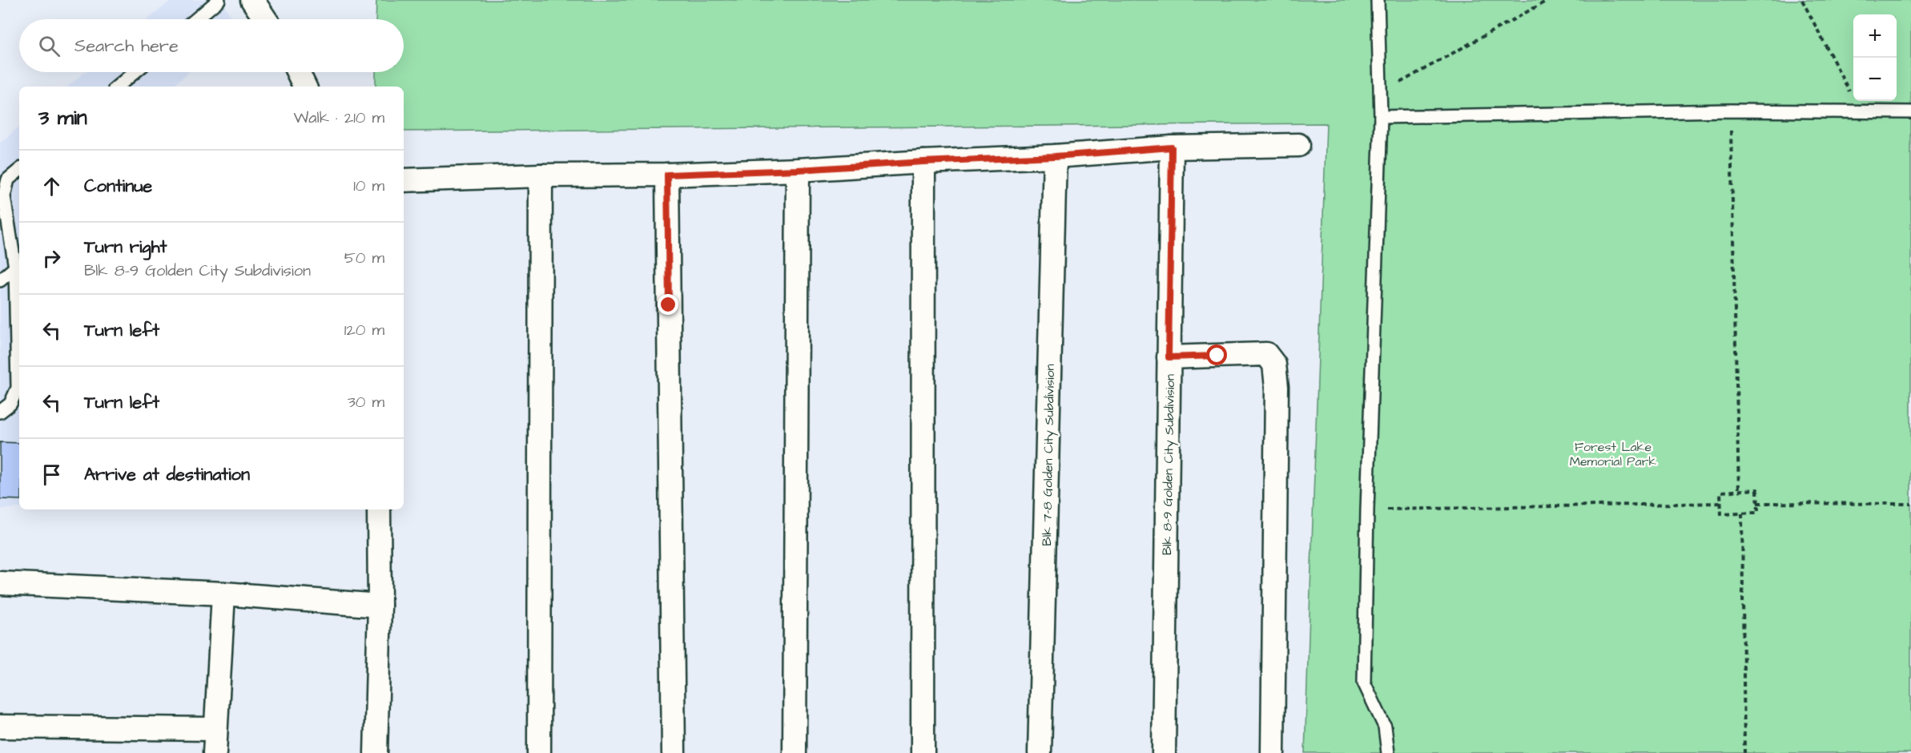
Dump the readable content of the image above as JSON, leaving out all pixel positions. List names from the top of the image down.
{
  "streets": {
    "street": ["Blk 7-8 Golden City Subdivision", "Blk 8-9 Golden City Subdivision"]
  },
  "parks": ["Forest Lake Memorial Park"],
  "page": {
    "map_buttons": ["+", "−"],
    "search": "Search here",
    "heading": ["3 min", "Walk · 210 m"],
    "list": [
      ["Continue", "10 m"],
      ["Turn right", "Blk 8-9 Golden City Subdivision", "50 m"],
      ["Turn left", "120 m"],
      ["Turn left", "30 m"],
      "Arrive at destination"
    ]
  }
}
